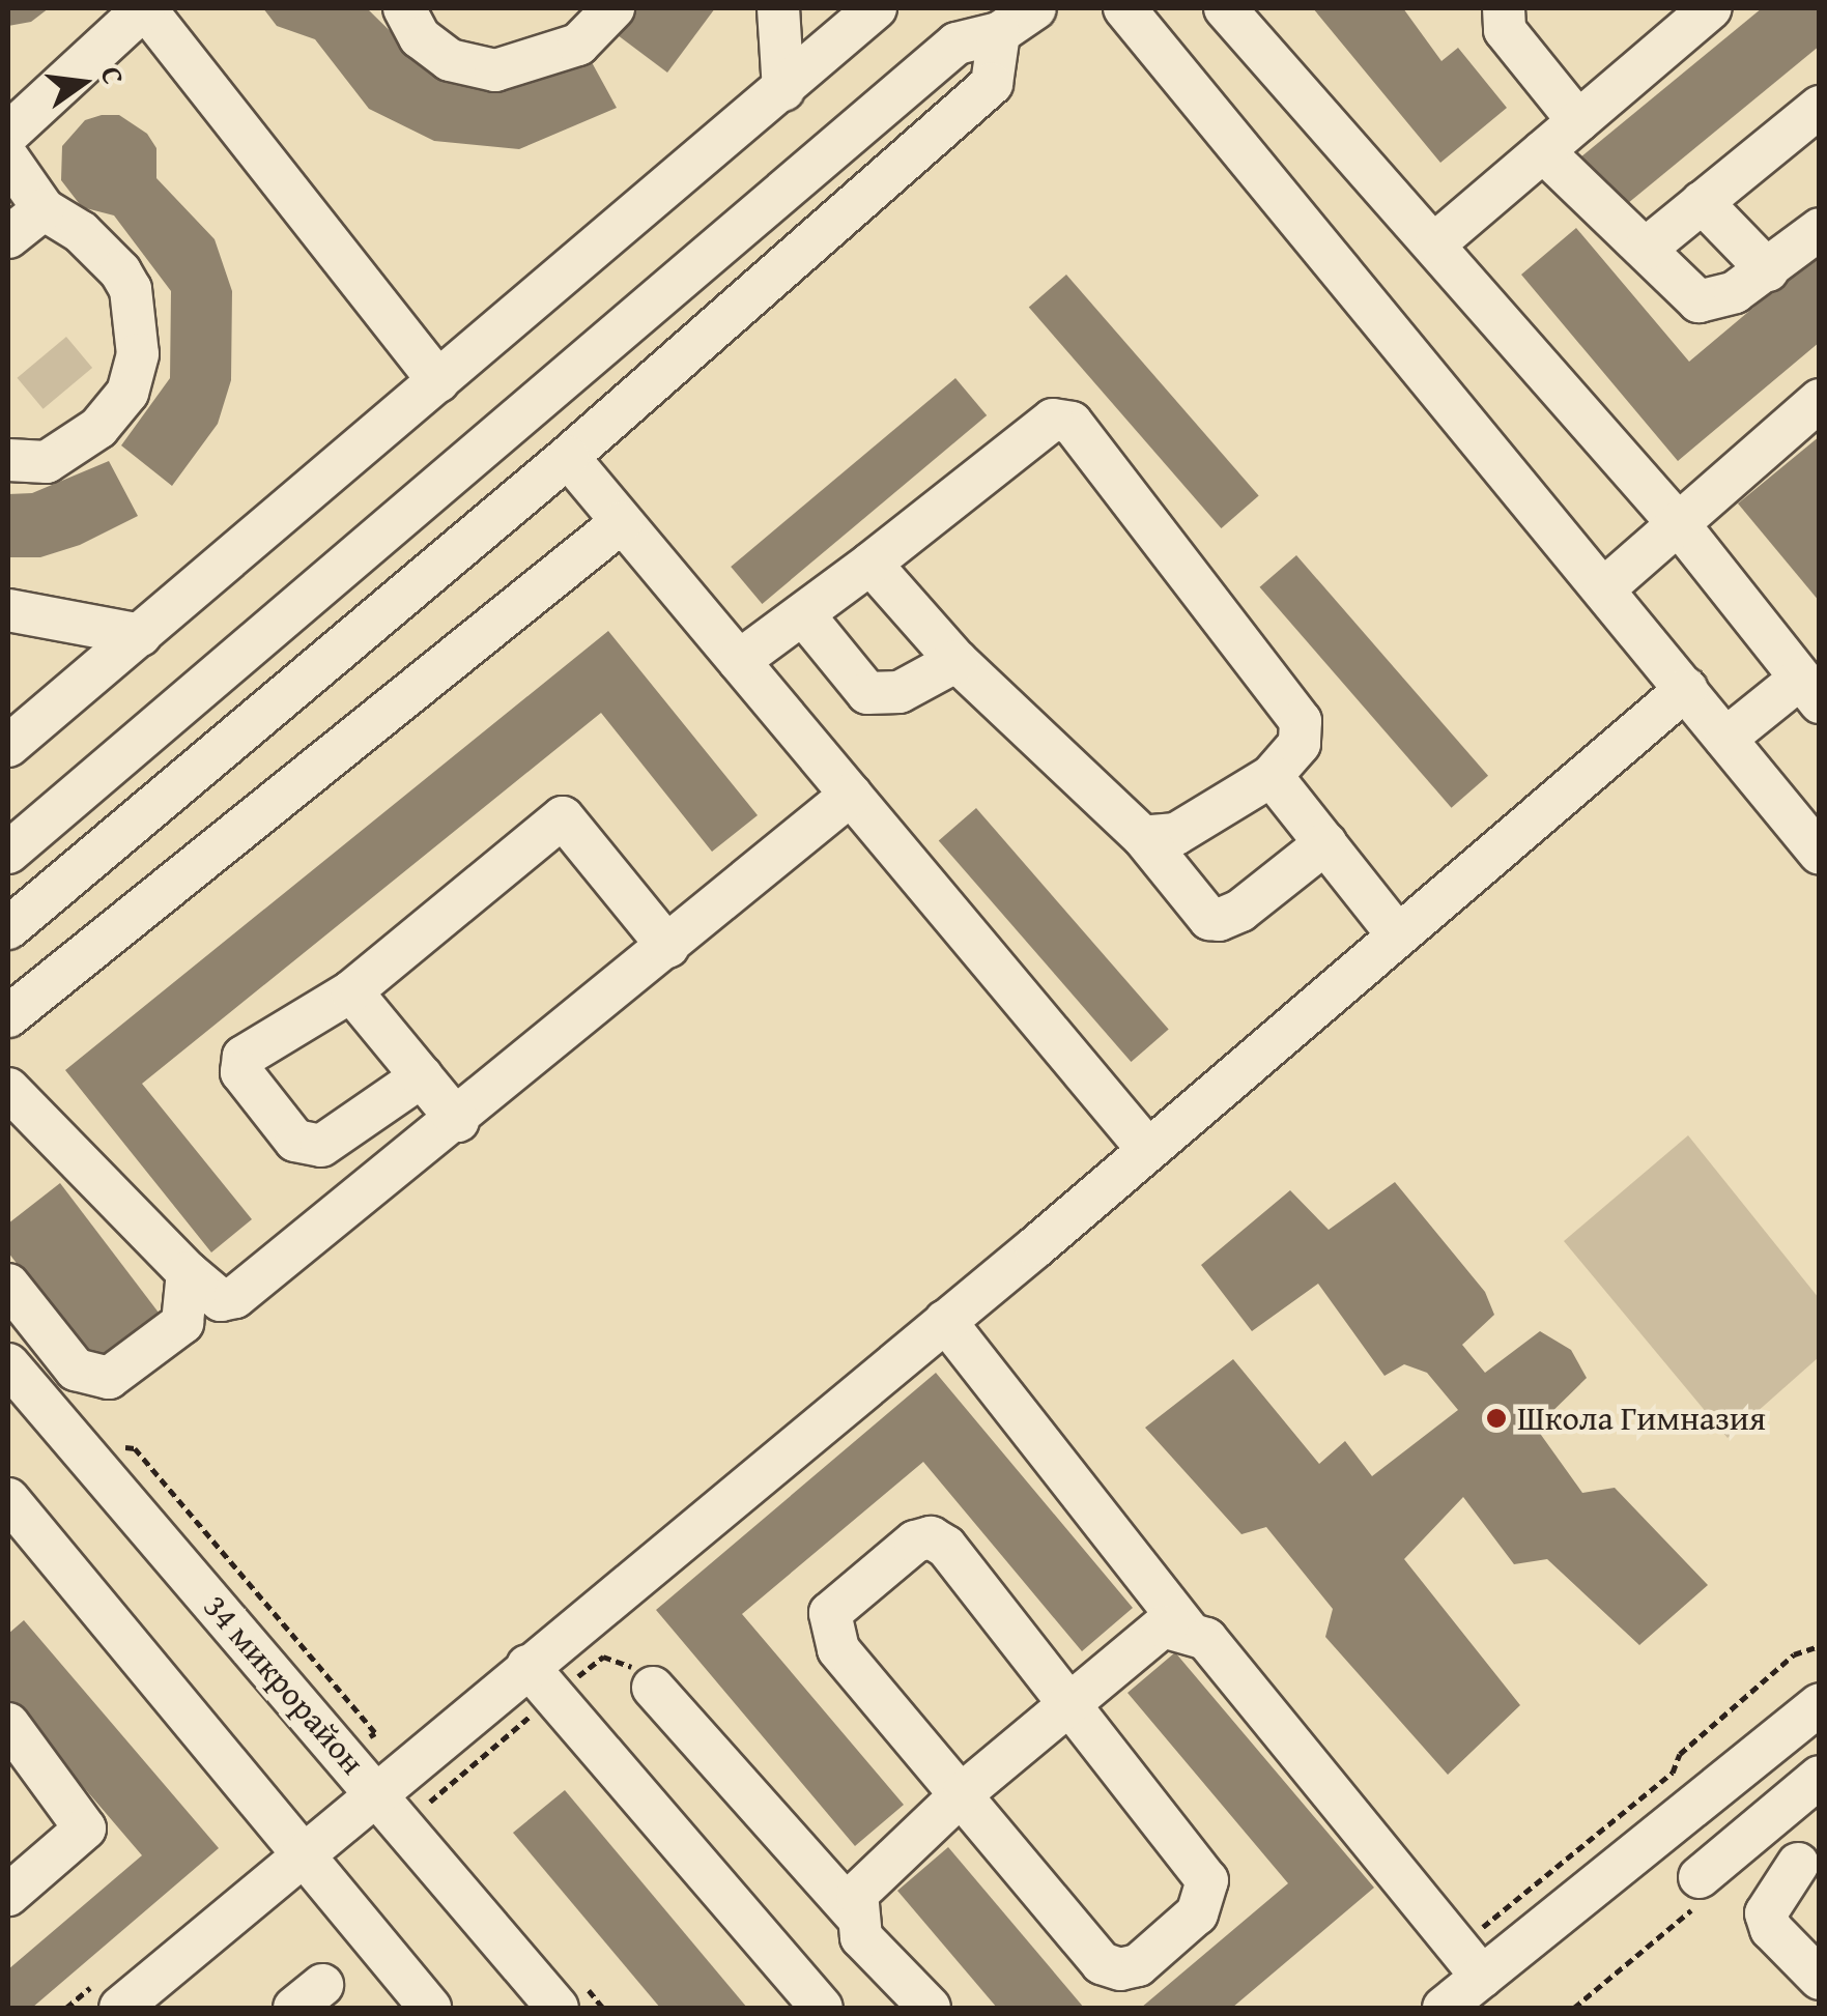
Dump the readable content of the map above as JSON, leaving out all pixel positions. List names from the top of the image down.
{
  "streets": {
    "street": ["34 микрорайон"]
  },
  "places": ["Школа Гимназия"],
  "north": "right"
}
